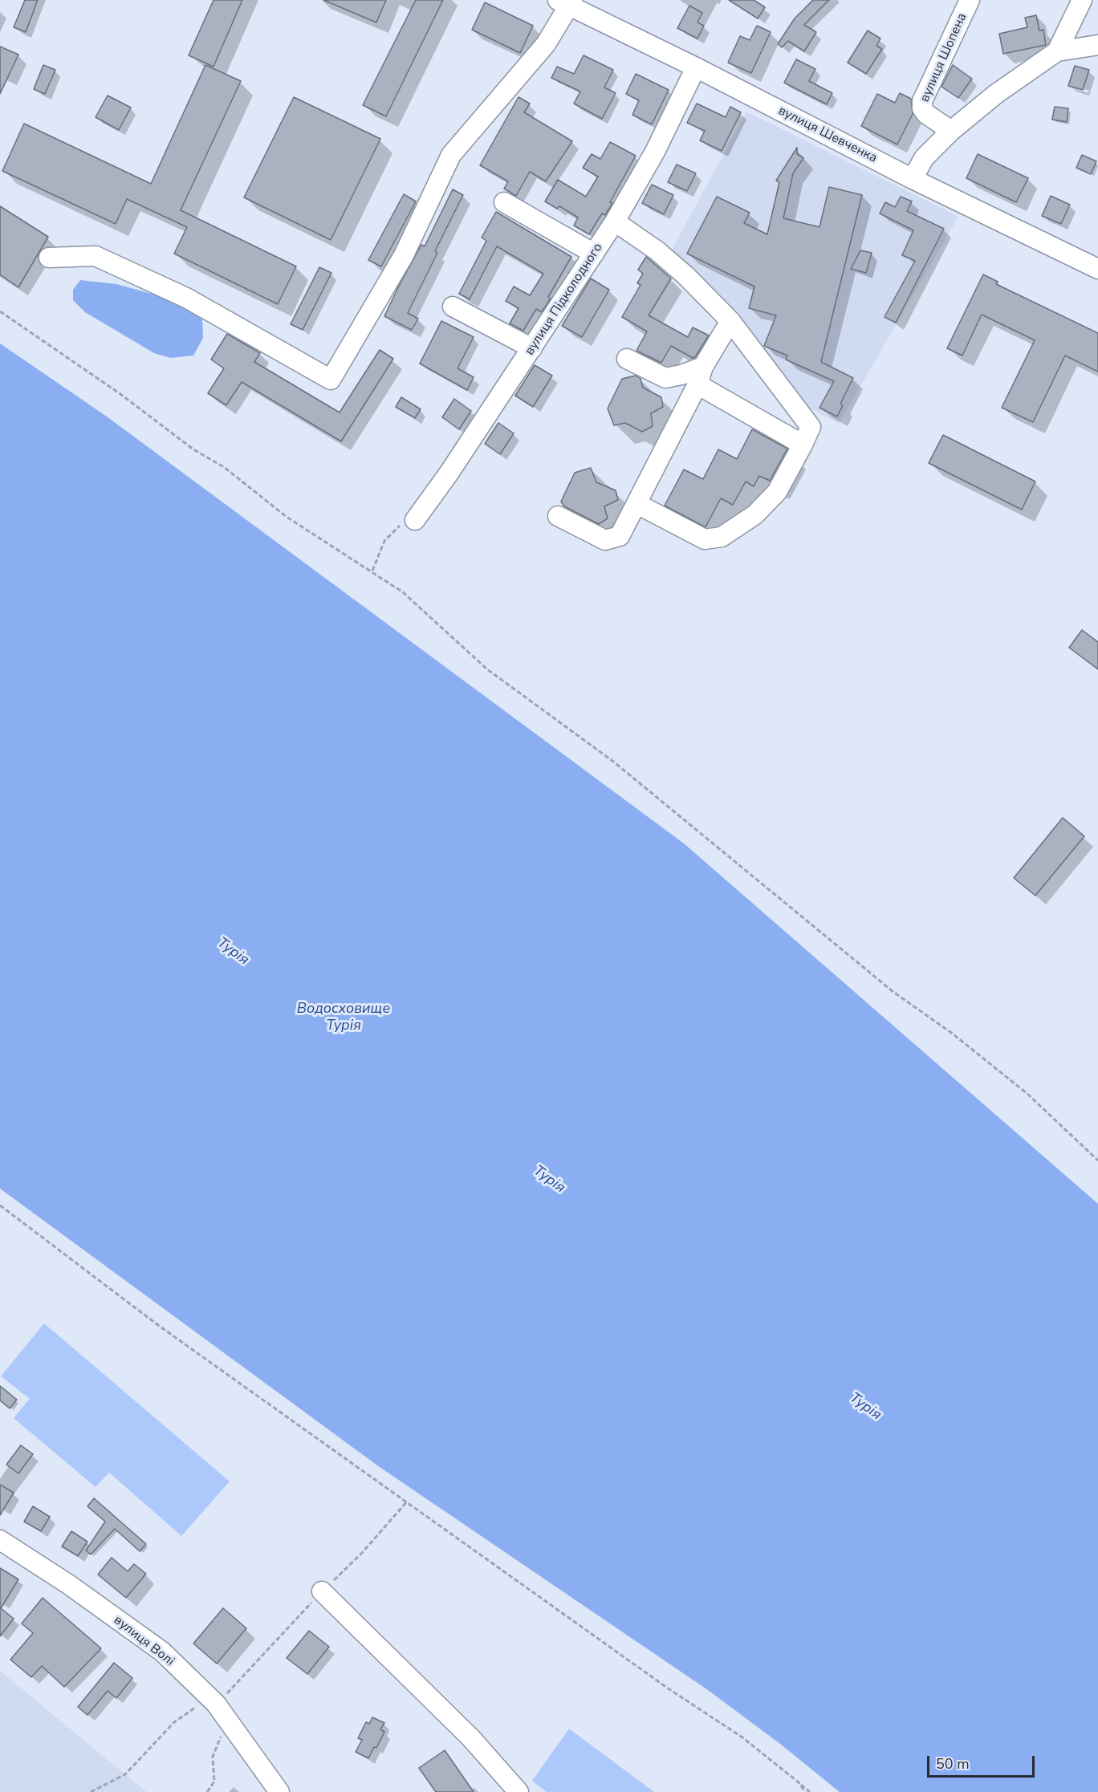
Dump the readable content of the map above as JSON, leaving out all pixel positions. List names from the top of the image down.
{
  "streets": {
    "street": [
      "вулиця Шопена",
      "вулиця Шевченка",
      "вулиця Підколодного",
      "вулиця Волі"
    ]
  },
  "crossings": [
    ["вулиця Шевченка", "вулиця Підколодного"]
  ],
  "water": ["Турія", "Водосховище Турія"],
  "scale_bar": "50 m"
}
